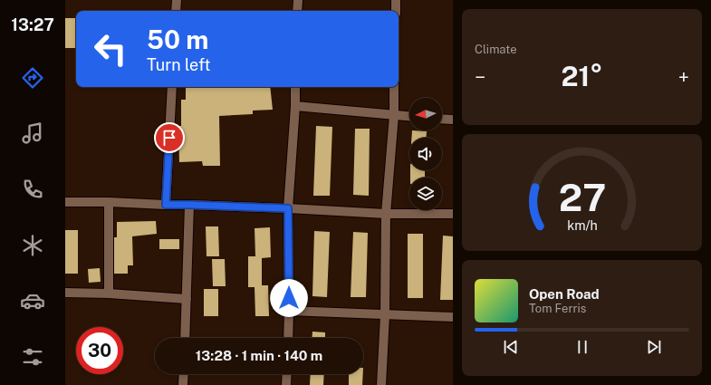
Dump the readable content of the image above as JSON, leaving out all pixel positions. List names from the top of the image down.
{
  "north": "left",
  "page": {
    "tabs": "13:27",
    "tile": "Climate",
    "turn": ["50 m", "Turn left"],
    "heat": ["−", "21°", "+"],
    "song": ["Open Road", "Tom Ferris"],
    "limit": "30",
    "trip": "13:28 · 1 min · 140 m",
    "gauge": ["27", "km/h"]
  }
}
